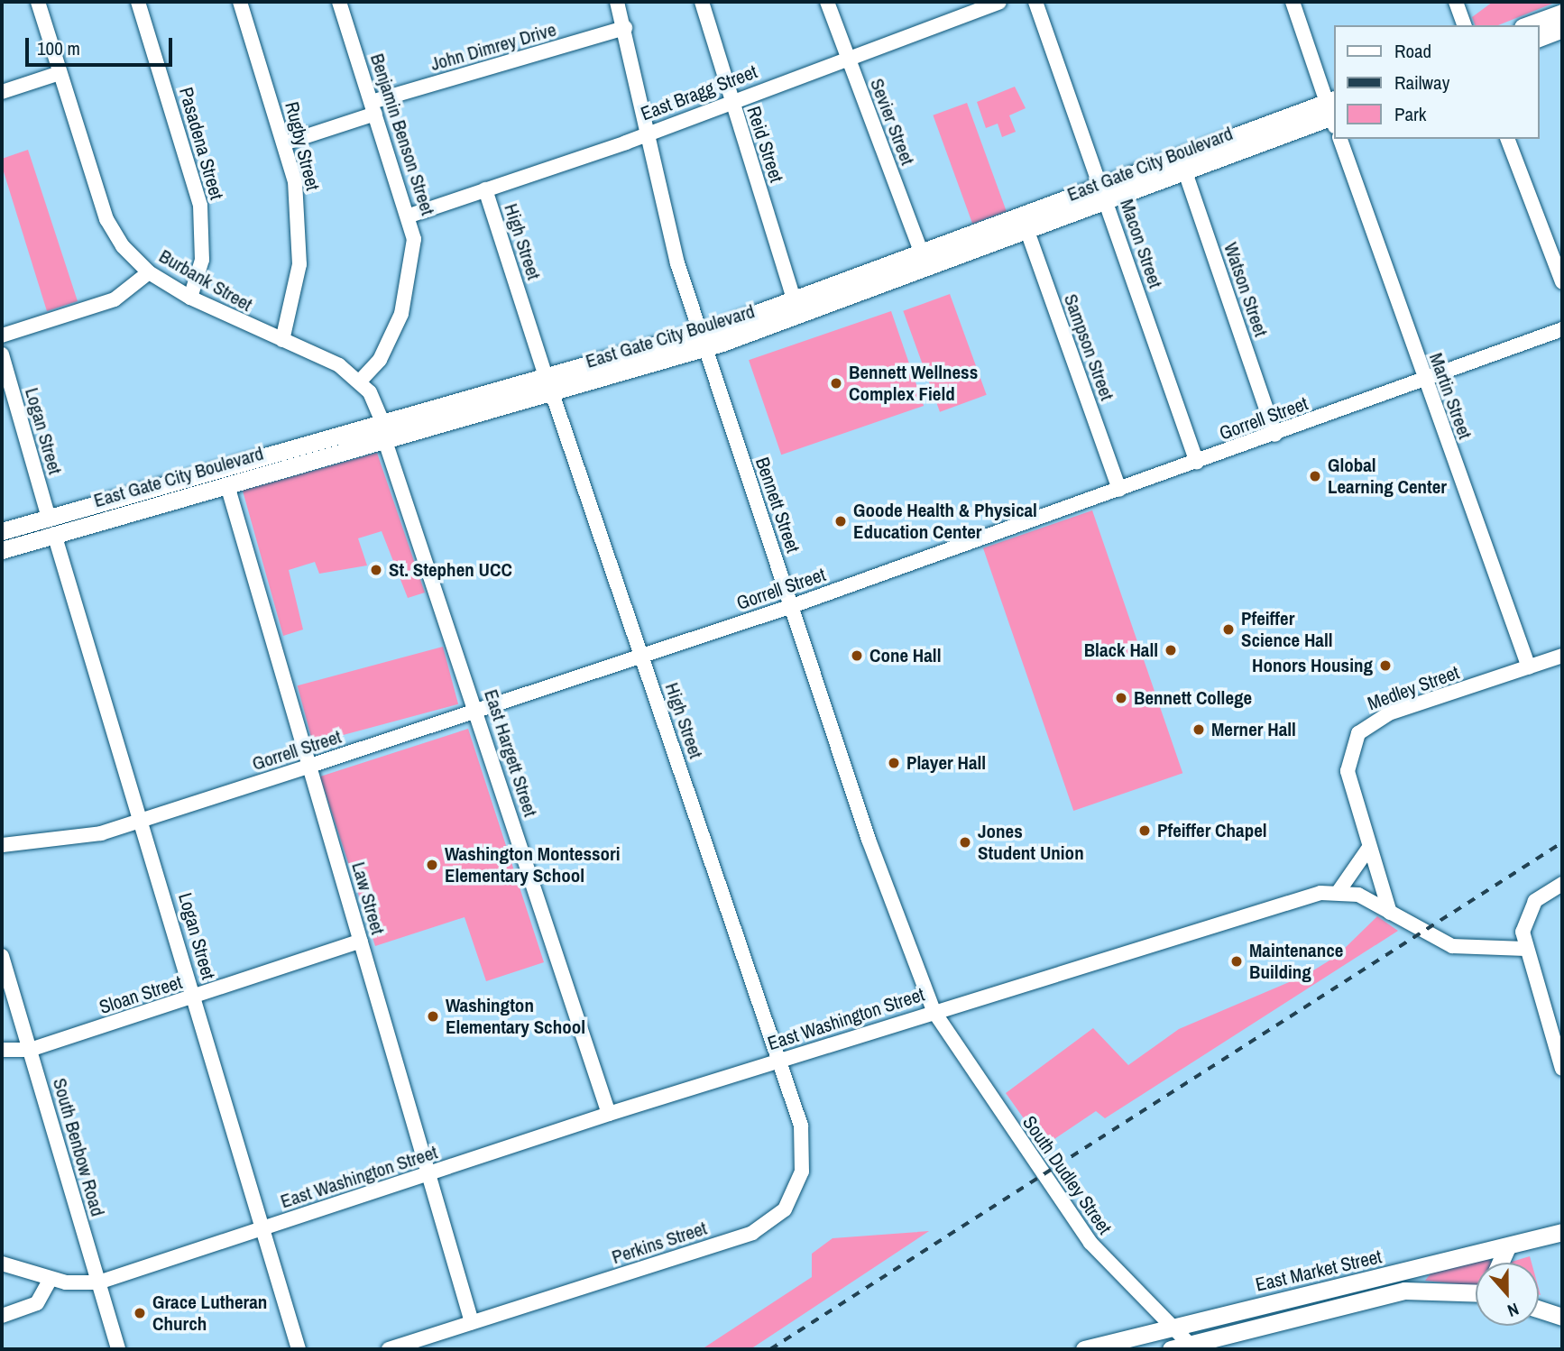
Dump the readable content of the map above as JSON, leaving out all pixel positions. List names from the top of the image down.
{
  "streets": {
    "main road": ["East Gate City Boulevard", "East Market Street"],
    "street": [
      "John Dimrey Drive",
      "East Bragg Street",
      "Sevier Street",
      "Benjamin Benson Street",
      "Pasadena Street",
      "Reid Street",
      "Rugby Street",
      "High Street",
      "Macon Street",
      "Burbank Street",
      "Watson Street",
      "Sampson Street",
      "Martin Street",
      "Gorrell Street",
      "Logan Street",
      "Bennett Street",
      "Medley Street",
      "East Hargett Street",
      "Law Street",
      "Sloan Street",
      "East Washington Street",
      "South Benbow Road",
      "South Dudley Street",
      "Perkins Street"
    ]
  },
  "crossings": [
    ["John Dimrey Drive", "Benjamin Benson Street"],
    ["John Dimrey Drive", "Rugby Street"],
    ["John Dimrey Drive", "Bennett Street"],
    ["East Bragg Street", "Sevier Street"],
    ["East Bragg Street", "Benjamin Benson Street"],
    ["East Bragg Street", "Reid Street"],
    ["East Bragg Street", "High Street"],
    ["East Bragg Street", "Bennett Street"],
    ["Sevier Street", "East Gate City Boulevard"],
    ["Benjamin Benson Street", "Burbank Street"],
    ["Pasadena Street", "Burbank Street"],
    ["Reid Street", "East Gate City Boulevard"],
    ["Rugby Street", "Burbank Street"],
    ["East Gate City Boulevard", "High Street"],
    ["East Gate City Boulevard", "Macon Street"],
    ["East Gate City Boulevard", "Watson Street"],
    ["East Gate City Boulevard", "Sampson Street"],
    ["East Gate City Boulevard", "Logan Street"],
    ["East Gate City Boulevard", "Bennett Street"],
    ["East Gate City Boulevard", "East Hargett Street"],
    ["East Gate City Boulevard", "Law Street"],
    ["High Street", "Gorrell Street"],
    ["High Street", "East Washington Street"],
    ["High Street", "Perkins Street"],
    ["Macon Street", "Gorrell Street"],
    ["Watson Street", "Gorrell Street"],
    ["Sampson Street", "Gorrell Street"],
    ["Martin Street", "Gorrell Street"],
    ["Martin Street", "Medley Street"],
    ["Gorrell Street", "Logan Street"],
    ["Gorrell Street", "Bennett Street"],
    ["Gorrell Street", "East Hargett Street"],
    ["Gorrell Street", "Law Street"],
    ["Logan Street", "Sloan Street"],
    ["Logan Street", "East Washington Street"],
    ["Bennett Street", "East Washington Street"],
    ["Bennett Street", "South Dudley Street"],
    ["East Hargett Street", "East Washington Street"],
    ["Law Street", "Sloan Street"],
    ["Law Street", "East Washington Street"],
    ["Law Street", "Perkins Street"],
    ["Sloan Street", "South Benbow Road"],
    ["East Washington Street", "South Benbow Road"],
    ["East Washington Street", "South Dudley Street"],
    ["East Washington Street", "Perkins Street"],
    ["South Dudley Street", "East Market Street"]
  ],
  "places": [
    "Bennett Wellness Complex Field",
    "Global Learning Center",
    "Goode Health & Physical Education Center",
    "St. Stephen UCC",
    "Pfeiffer Science Hall",
    "Black Hall",
    "Cone Hall",
    "Honors Housing",
    "Bennett College",
    "Merner Hall",
    "Player Hall",
    "Pfeiffer Chapel",
    "Jones Student Union",
    "Washington Montessori Elementary School",
    "Maintenance Building",
    "Washington Elementary School",
    "Grace Lutheran Church"
  ],
  "legend": ["Road", "Railway", "Park"],
  "scale_bar": "100 m",
  "north": "bottom"
}
